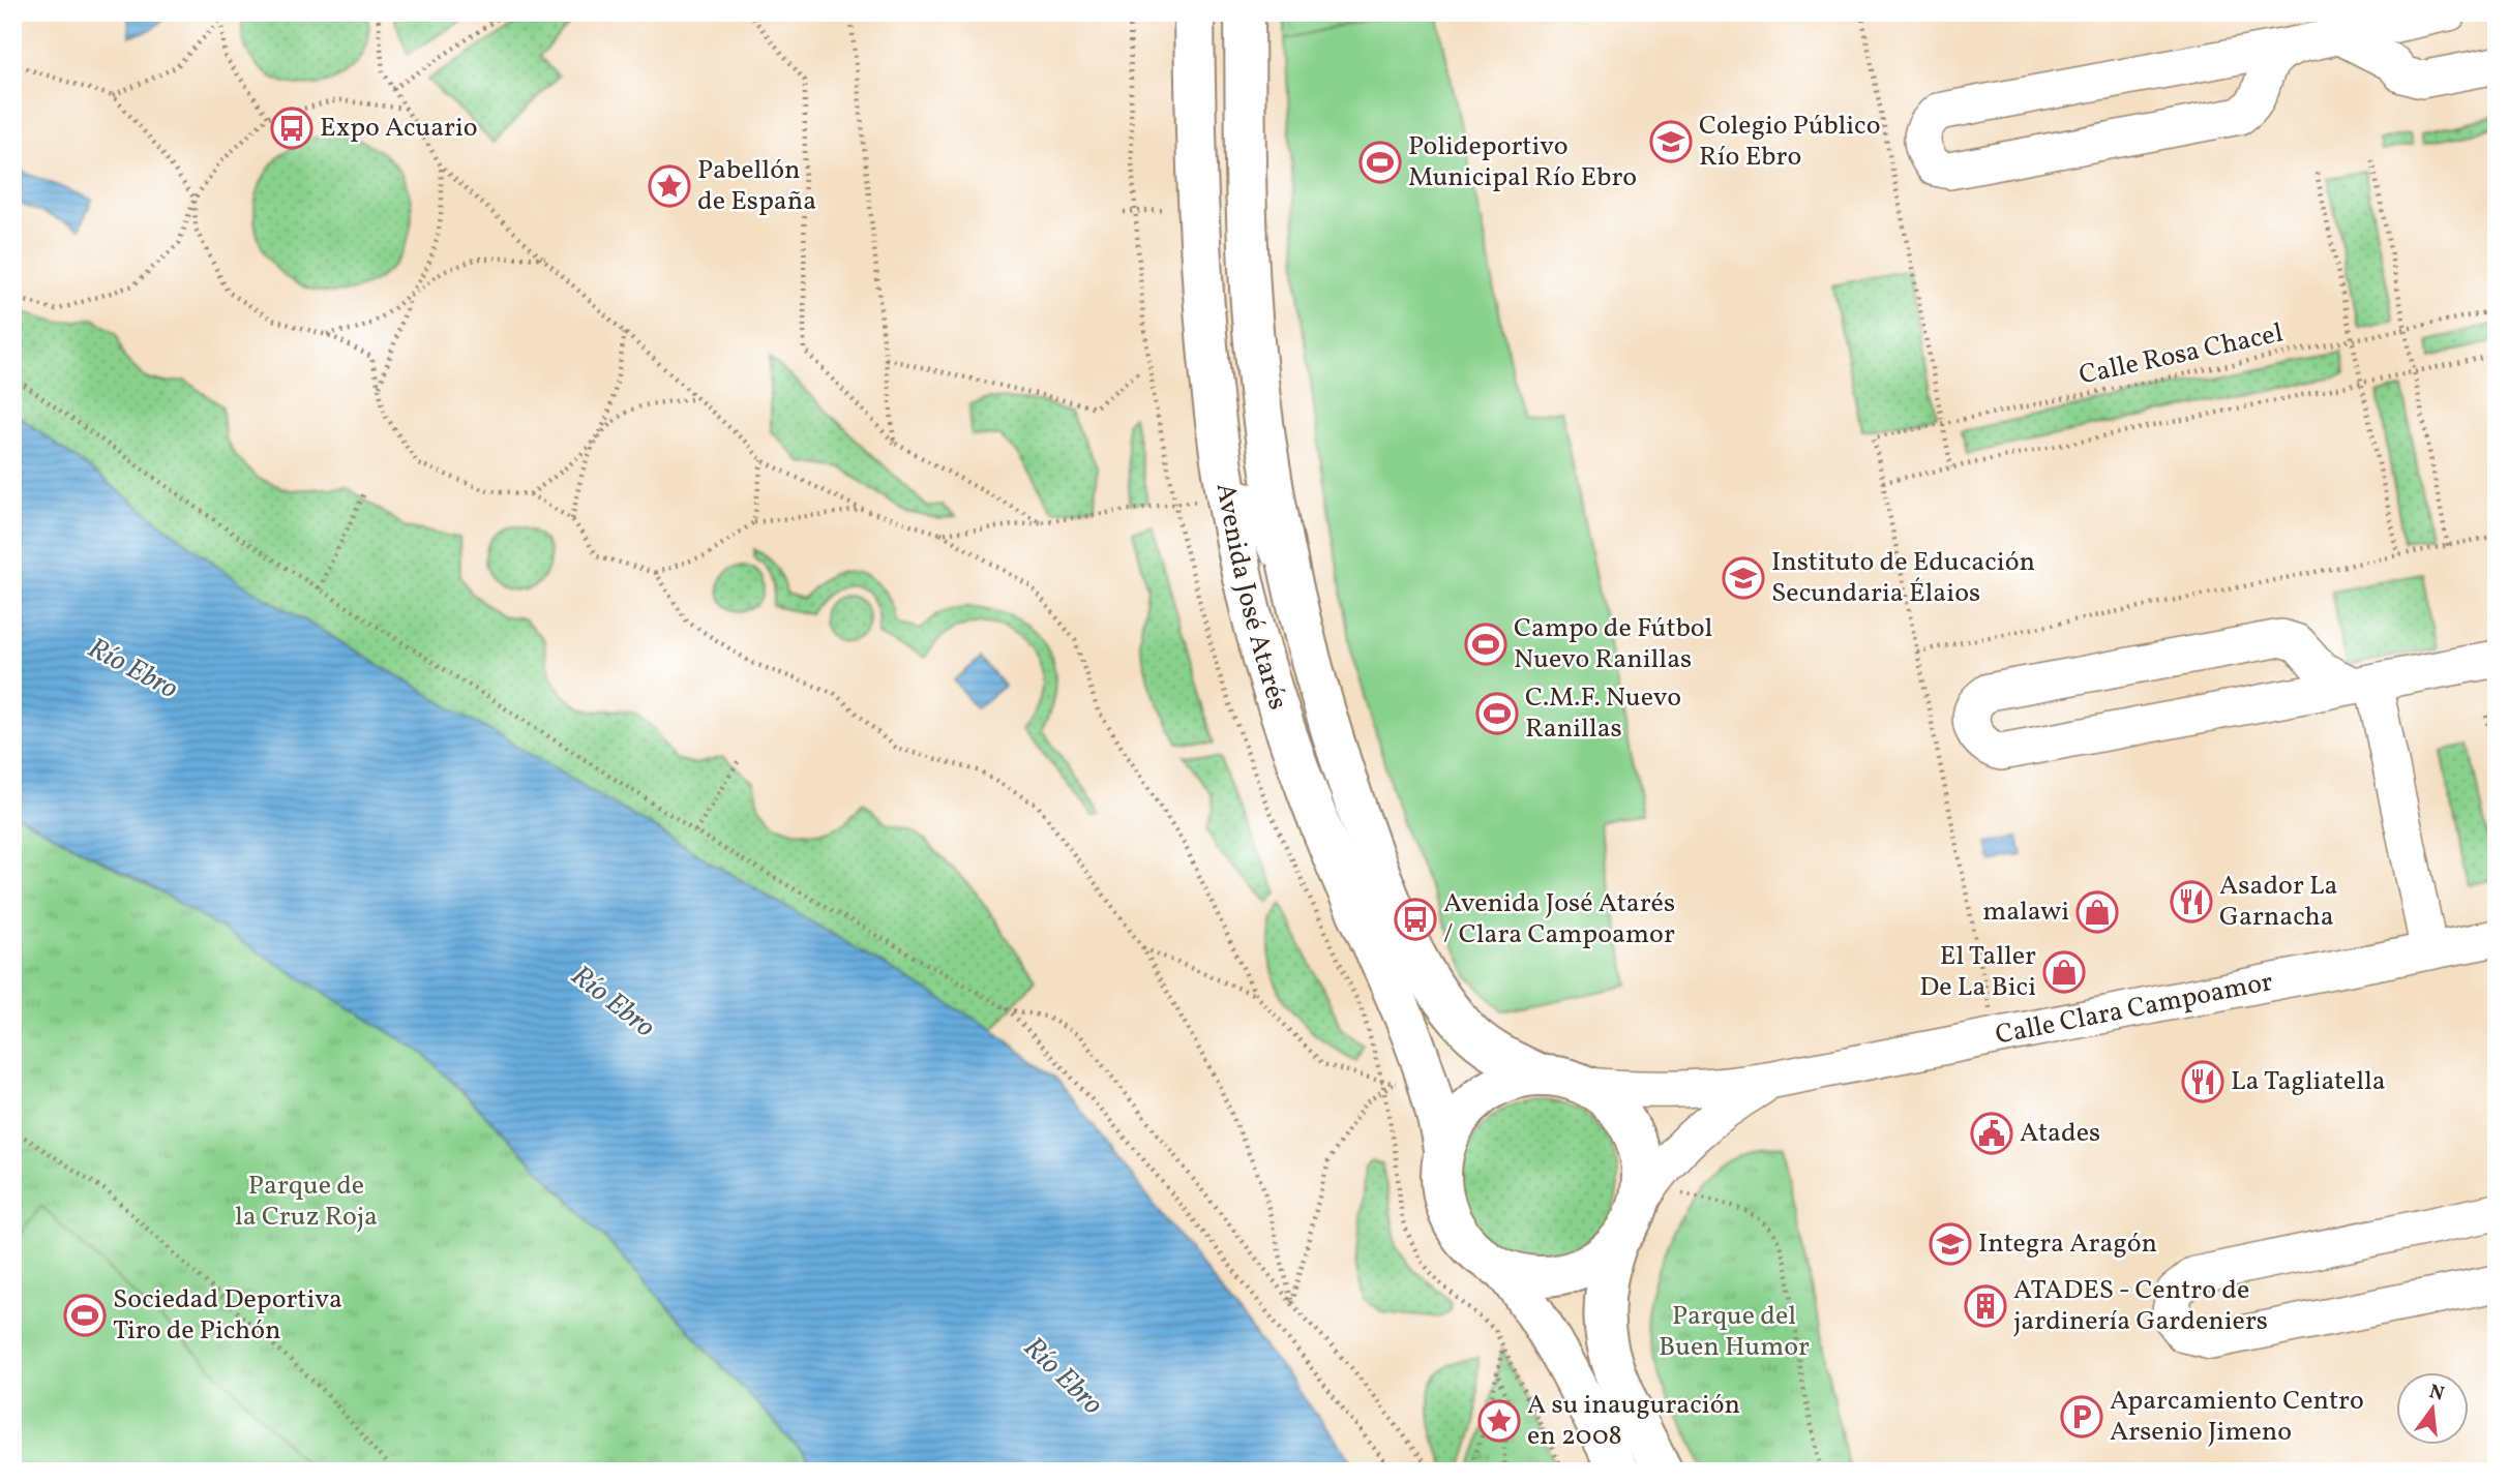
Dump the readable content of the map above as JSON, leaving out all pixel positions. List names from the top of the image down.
{
  "streets": {
    "main road": ["Avenida José Atarés"],
    "street": ["Calle Clara Campoamor"],
    "path": ["Calle Rosa Chacel"]
  },
  "crossings": [
    ["Avenida José Atarés", "Calle Clara Campoamor"]
  ],
  "water": ["Río Ebro"],
  "parks": ["Parque de la Cruz Roja", "Parque del Buen Humor"],
  "places": {
    "bus stop": ["Expo Acuario", "Avenida José Atarés / Clara Campoamor"],
    "school or university": ["Colegio Público Río Ebro", "Instituto de Educación Secundaria Élaios", "Integra Aragón"],
    "sports": [
      "Polideportivo Municipal Río Ebro",
      "Campo de Fútbol Nuevo Ranillas",
      "C.M.F. Nuevo Ranillas",
      "Sociedad Deportiva Tiro de Pichón"
    ],
    "place": ["Pabellón de España", "A su inauguración en 2008"],
    "restaurant": ["Asador La Garnacha", "La Tagliatella"],
    "shop": ["malawi", "El Taller De La Bici"],
    "public building": ["Atades"],
    "building": ["ATADES - Centro de jardinería Gardeniers"],
    "parking": ["Aparcamiento Centro Arsenio Jimeno"]
  },
  "north": "top"
}
